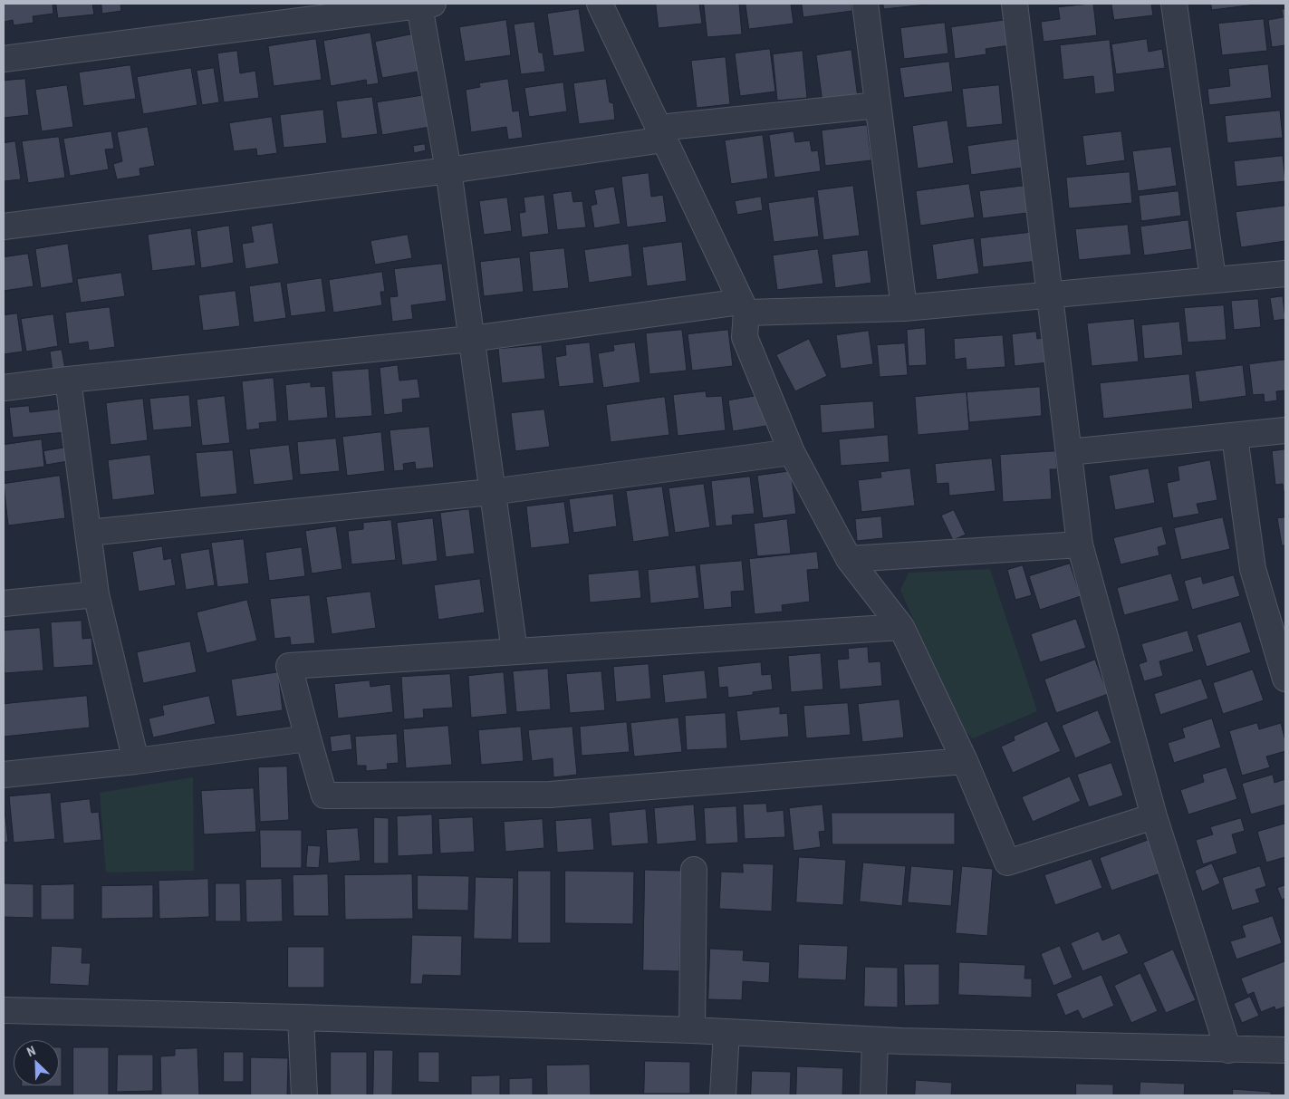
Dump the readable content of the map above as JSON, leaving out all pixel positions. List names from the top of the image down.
{
  "north": "top left"
}
